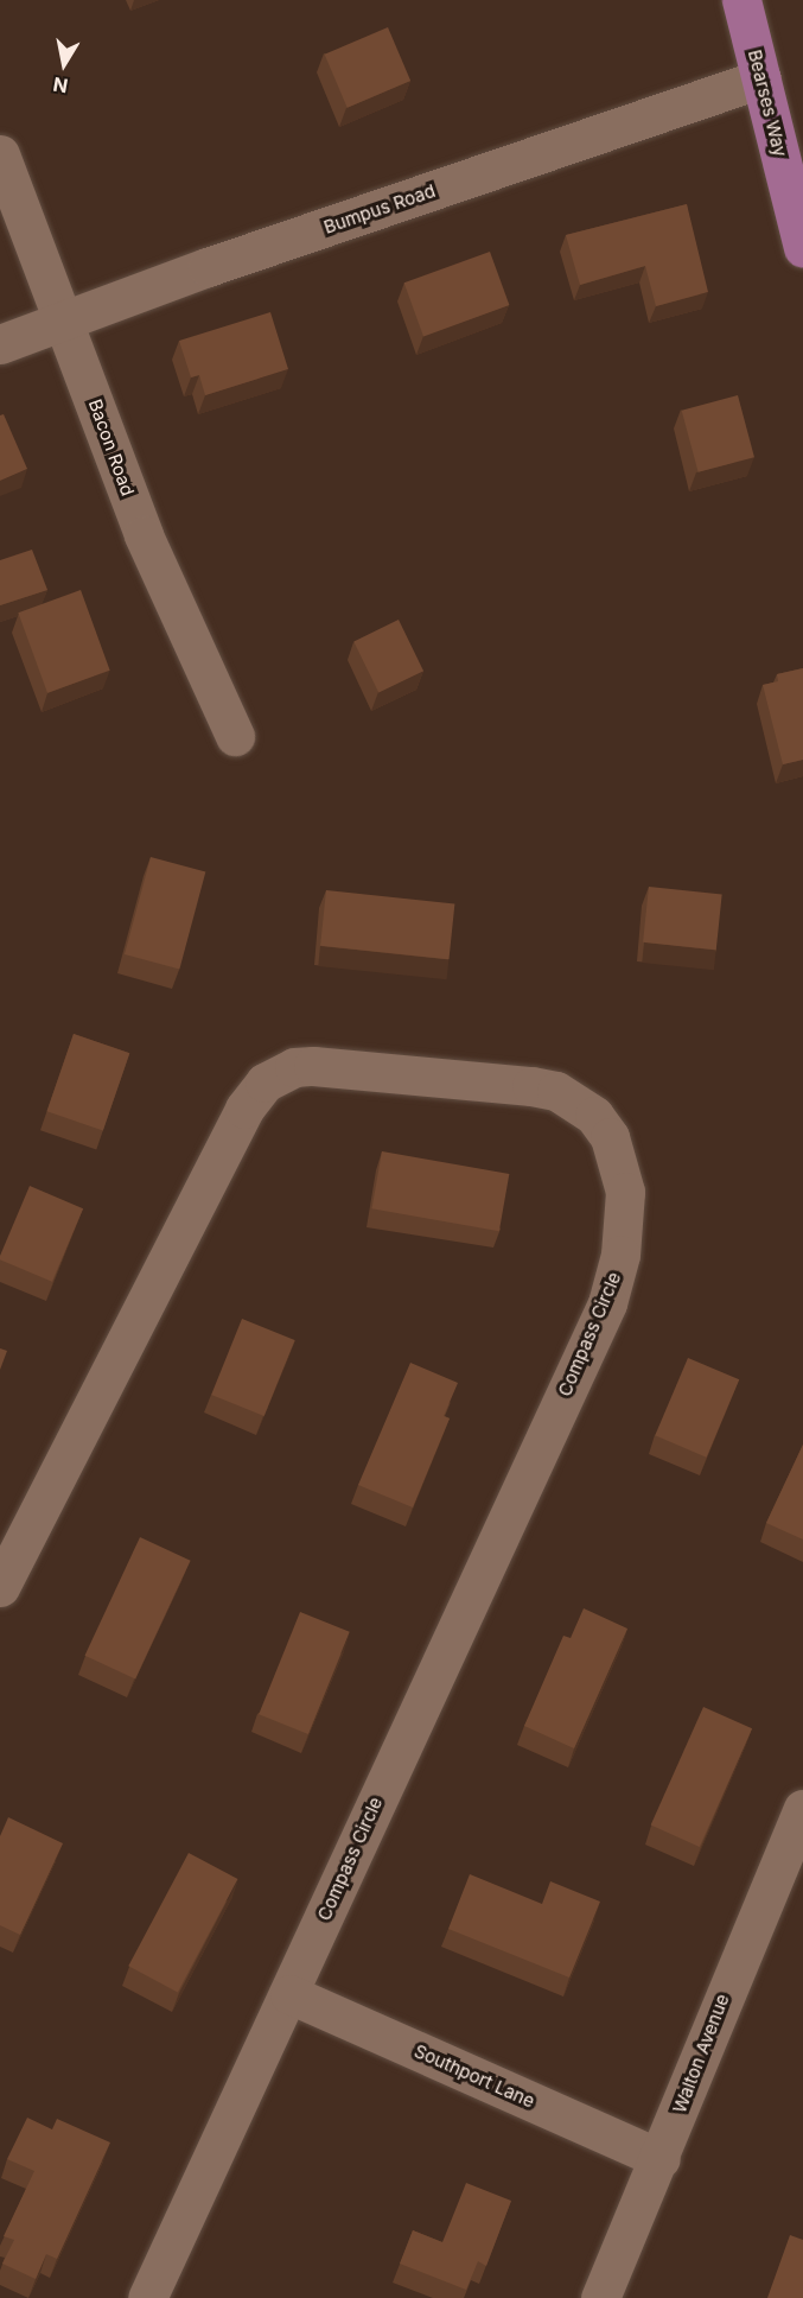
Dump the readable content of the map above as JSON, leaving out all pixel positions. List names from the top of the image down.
{
  "streets": {
    "main road": ["Bearses Way"],
    "street": [
      "Bumpus Road",
      "Bacon Road",
      "Compass Circle",
      "Walton Avenue",
      "Southport Lane"
    ]
  },
  "crossings": [
    ["Bearses Way", "Bumpus Road"],
    ["Bumpus Road", "Bacon Road"],
    ["Compass Circle", "Southport Lane"],
    ["Walton Avenue", "Southport Lane"]
  ],
  "north": "bottom"
}
